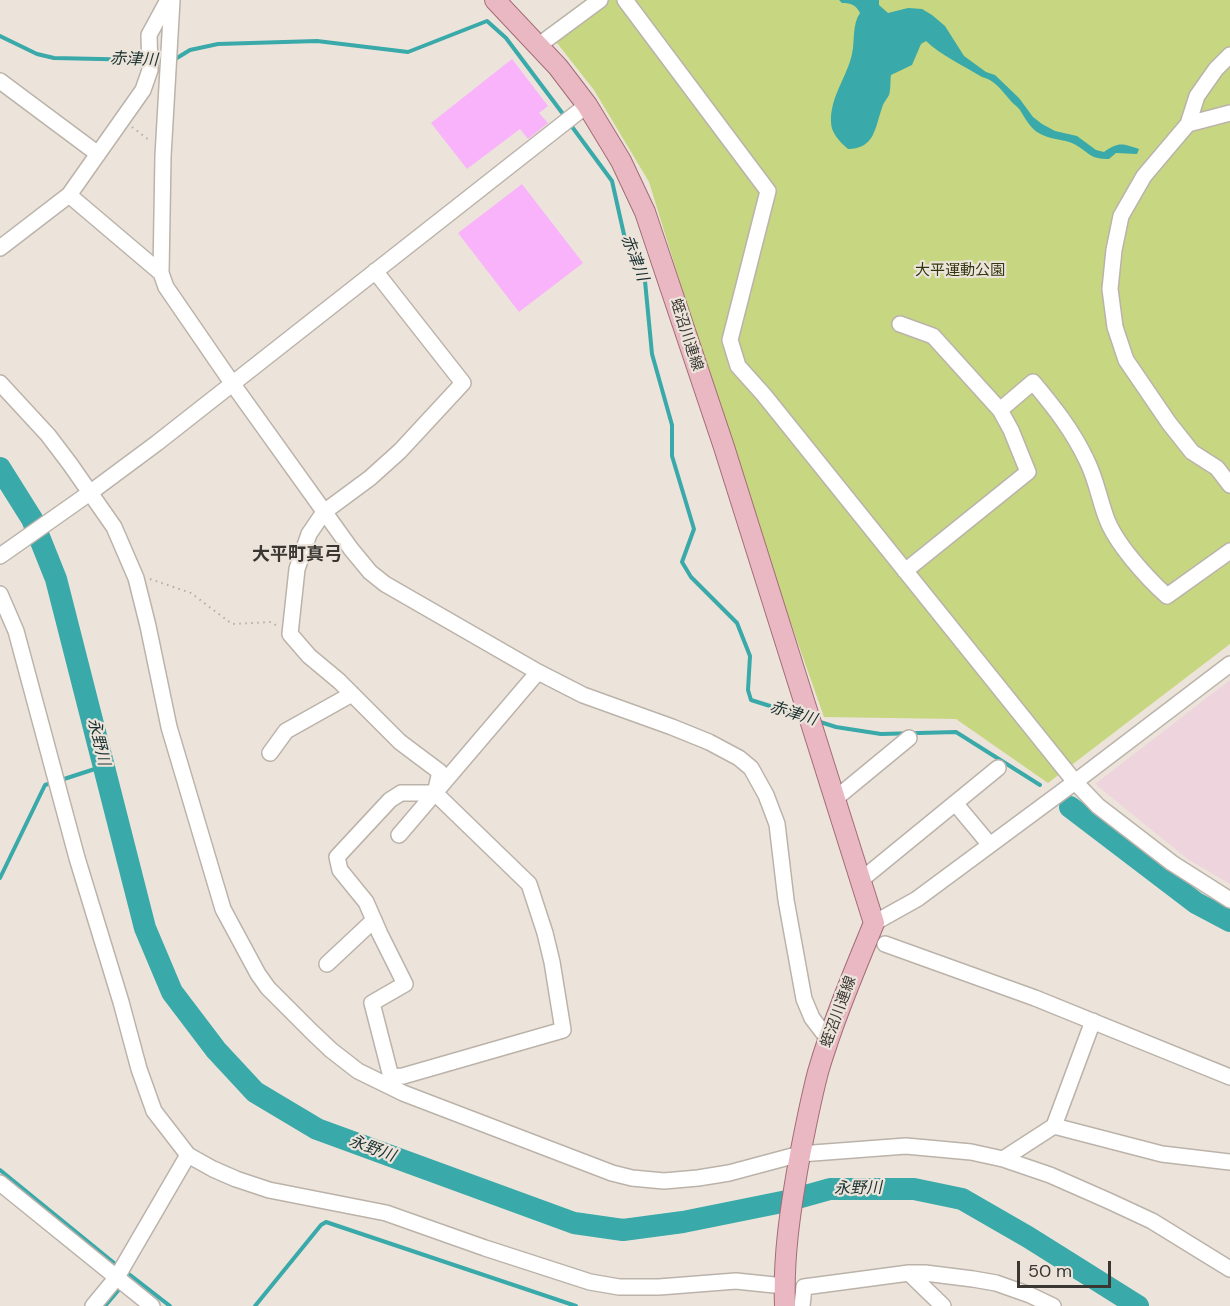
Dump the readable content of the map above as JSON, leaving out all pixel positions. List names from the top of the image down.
{
  "streets": {
    "main road": ["蛭沼川連線"]
  },
  "districts": ["大平町真弓"],
  "water": ["赤津川", "永野川"],
  "parks": ["大平運動公園"],
  "scale_bar": "50 m"
}
